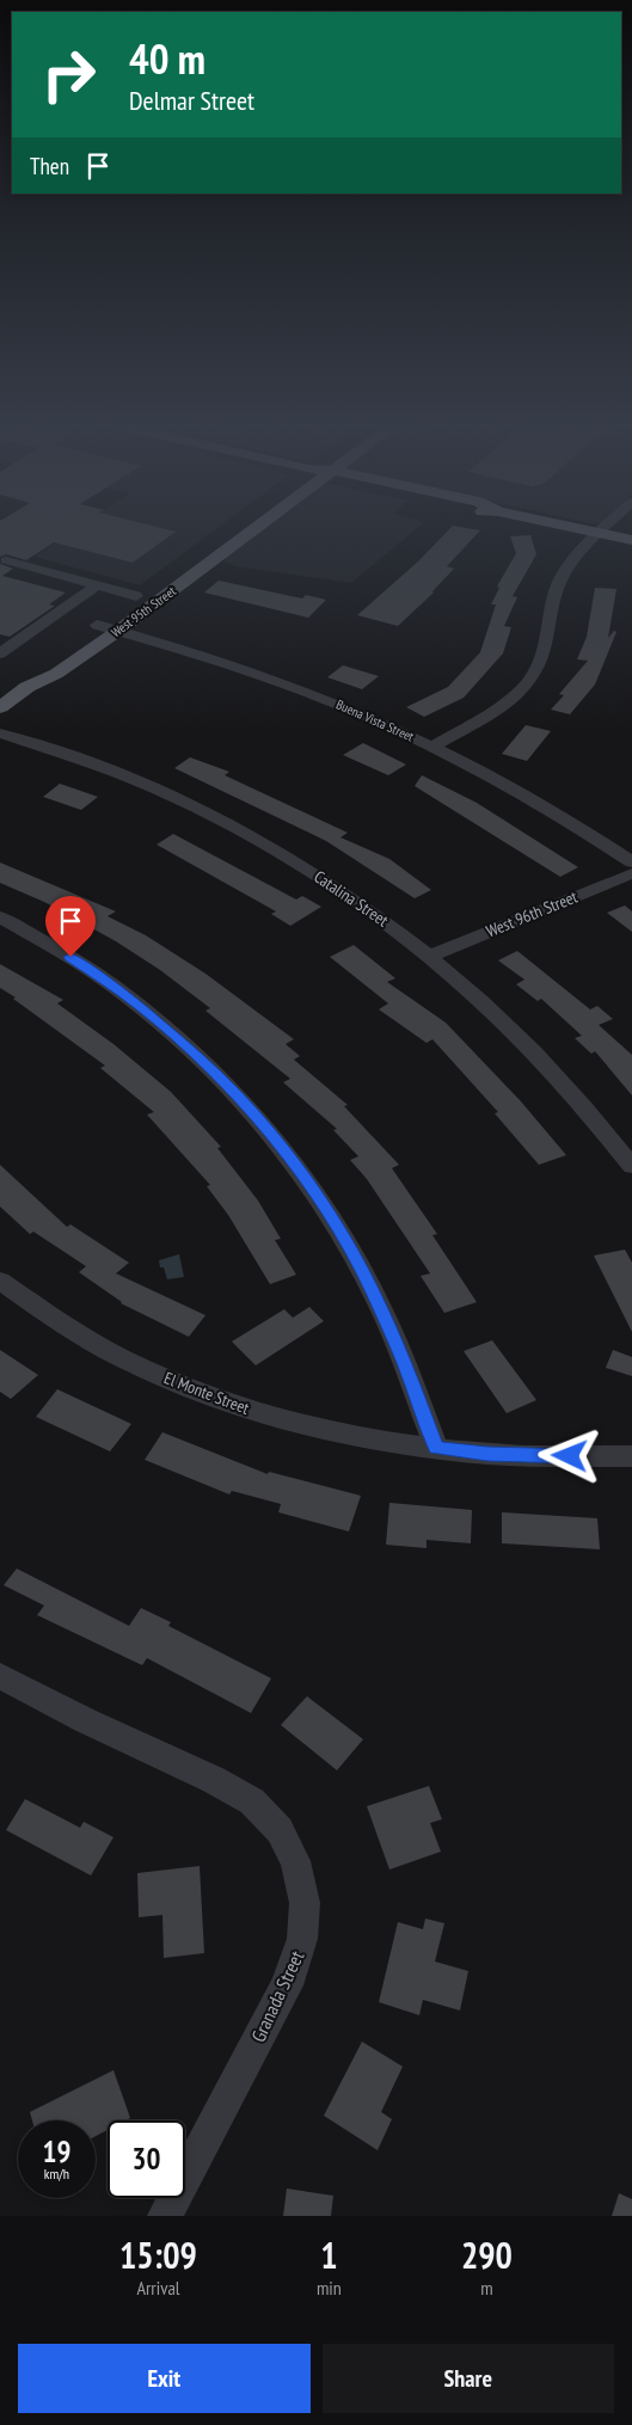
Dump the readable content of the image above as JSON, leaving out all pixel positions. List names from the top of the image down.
{
  "streets": {
    "main road": ["West 95th Street"],
    "street": [
      "Buena Vista Street",
      "Catalina Street",
      "West 96th Street",
      "El Monte Street",
      "Granada Street"
    ]
  },
  "crossings": [
    ["West 95th Street", "Buena Vista Street"],
    ["Catalina Street", "West 96th Street"]
  ],
  "page": {
    "turn": ["40 m", "Delmar Street"],
    "then": "Then",
    "speed": "19 km/h",
    "limit": "30",
    "eta": [
      "15:09",
      "Arrival",
      "1",
      "min",
      "290",
      "m"
    ],
    "buttons": ["Exit", "Share"]
  }
}
